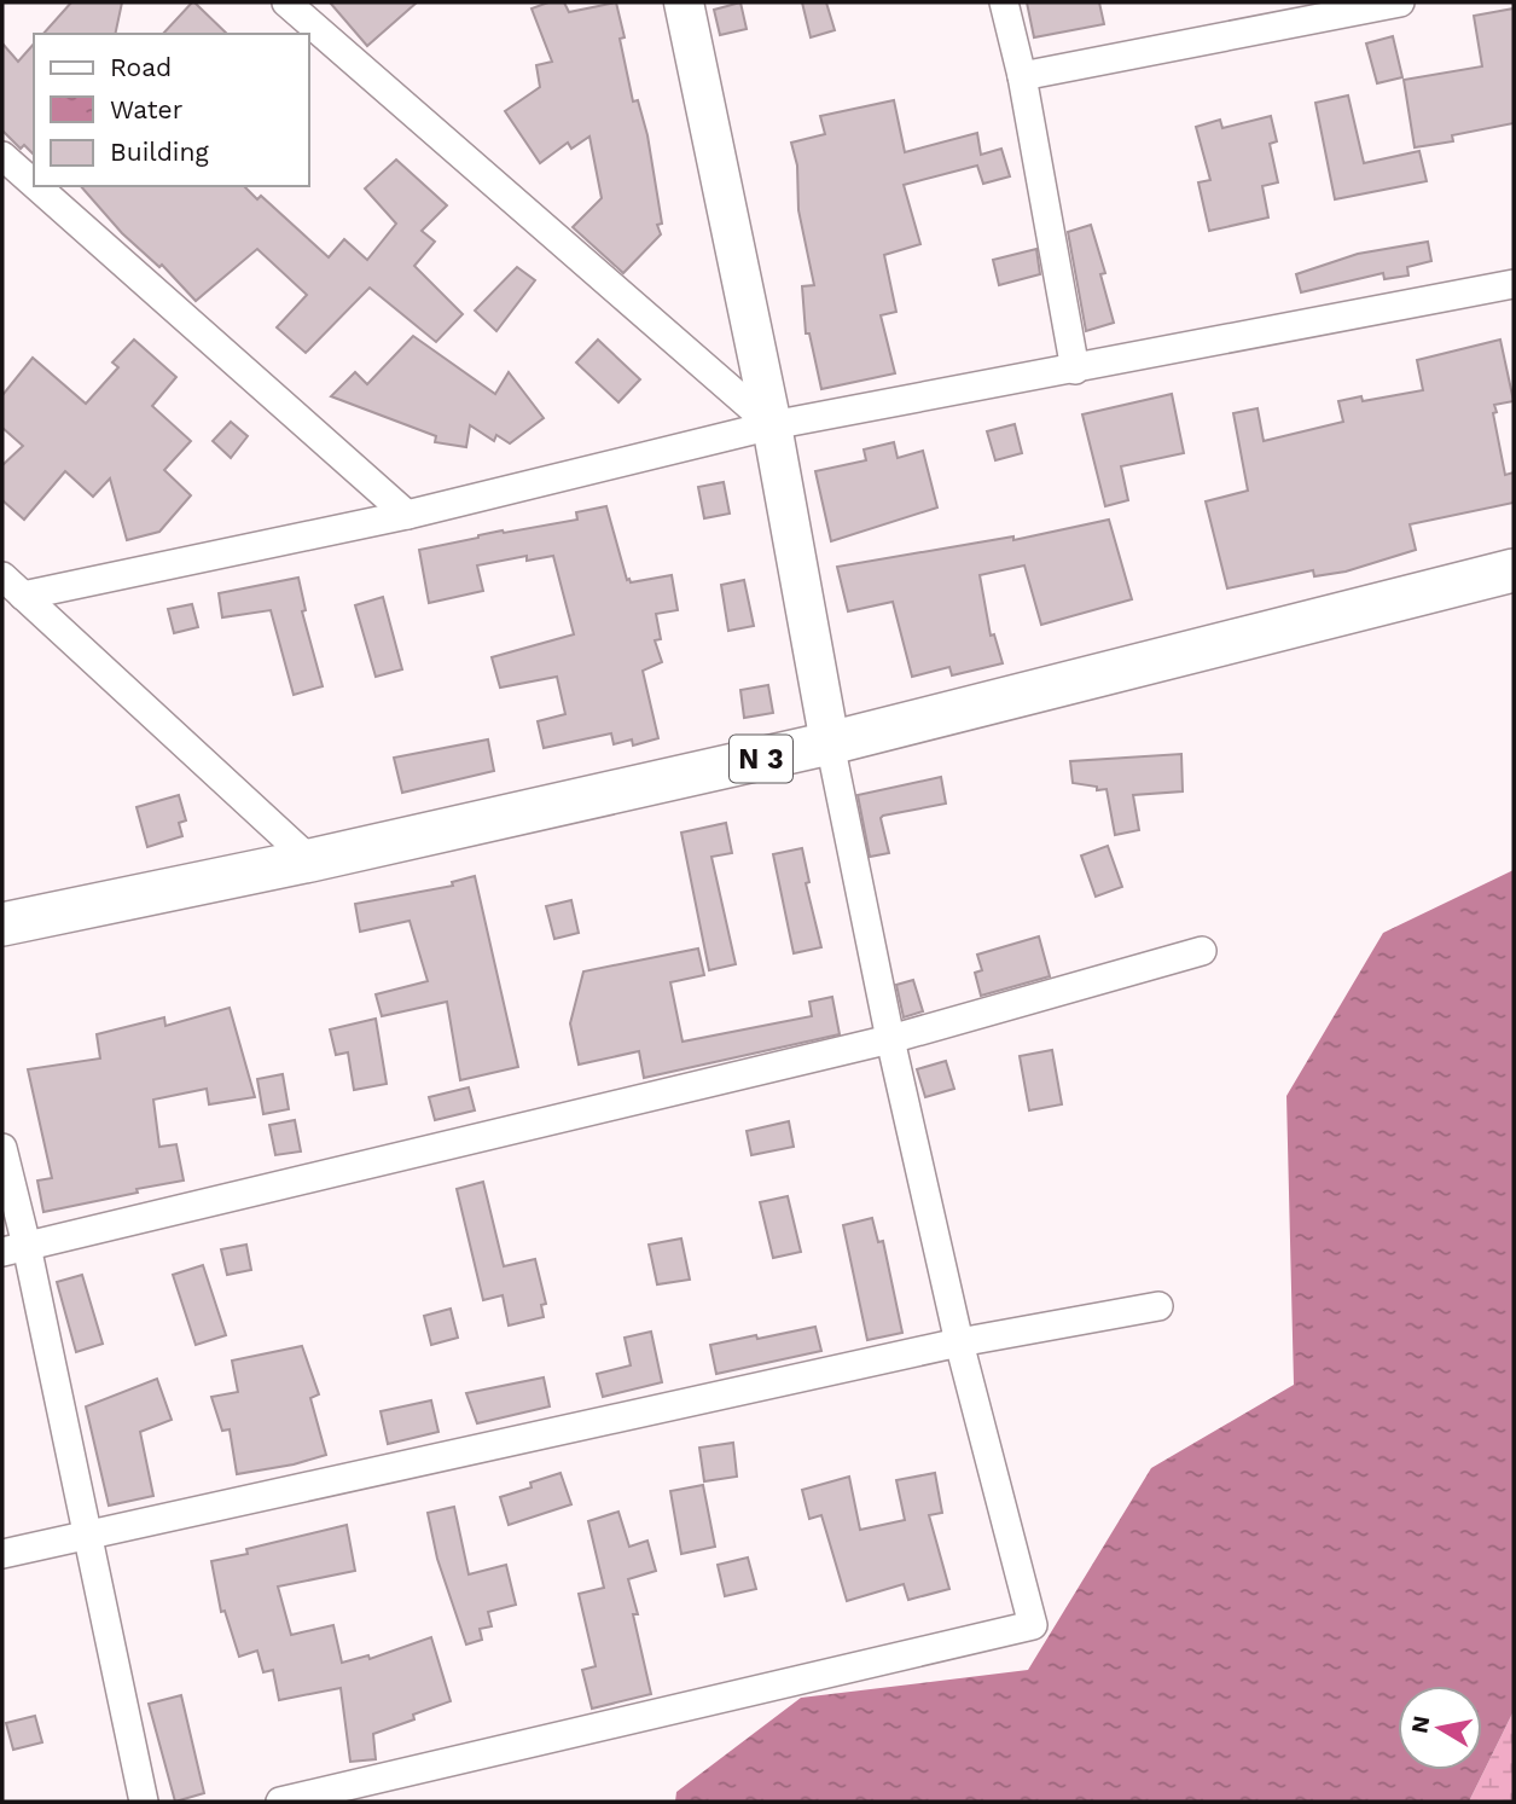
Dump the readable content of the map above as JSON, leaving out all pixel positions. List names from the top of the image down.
{
  "streets": {
    "main road": ["N 3"]
  },
  "legend": ["Road", "Water", "Building"],
  "north": "left"
}
